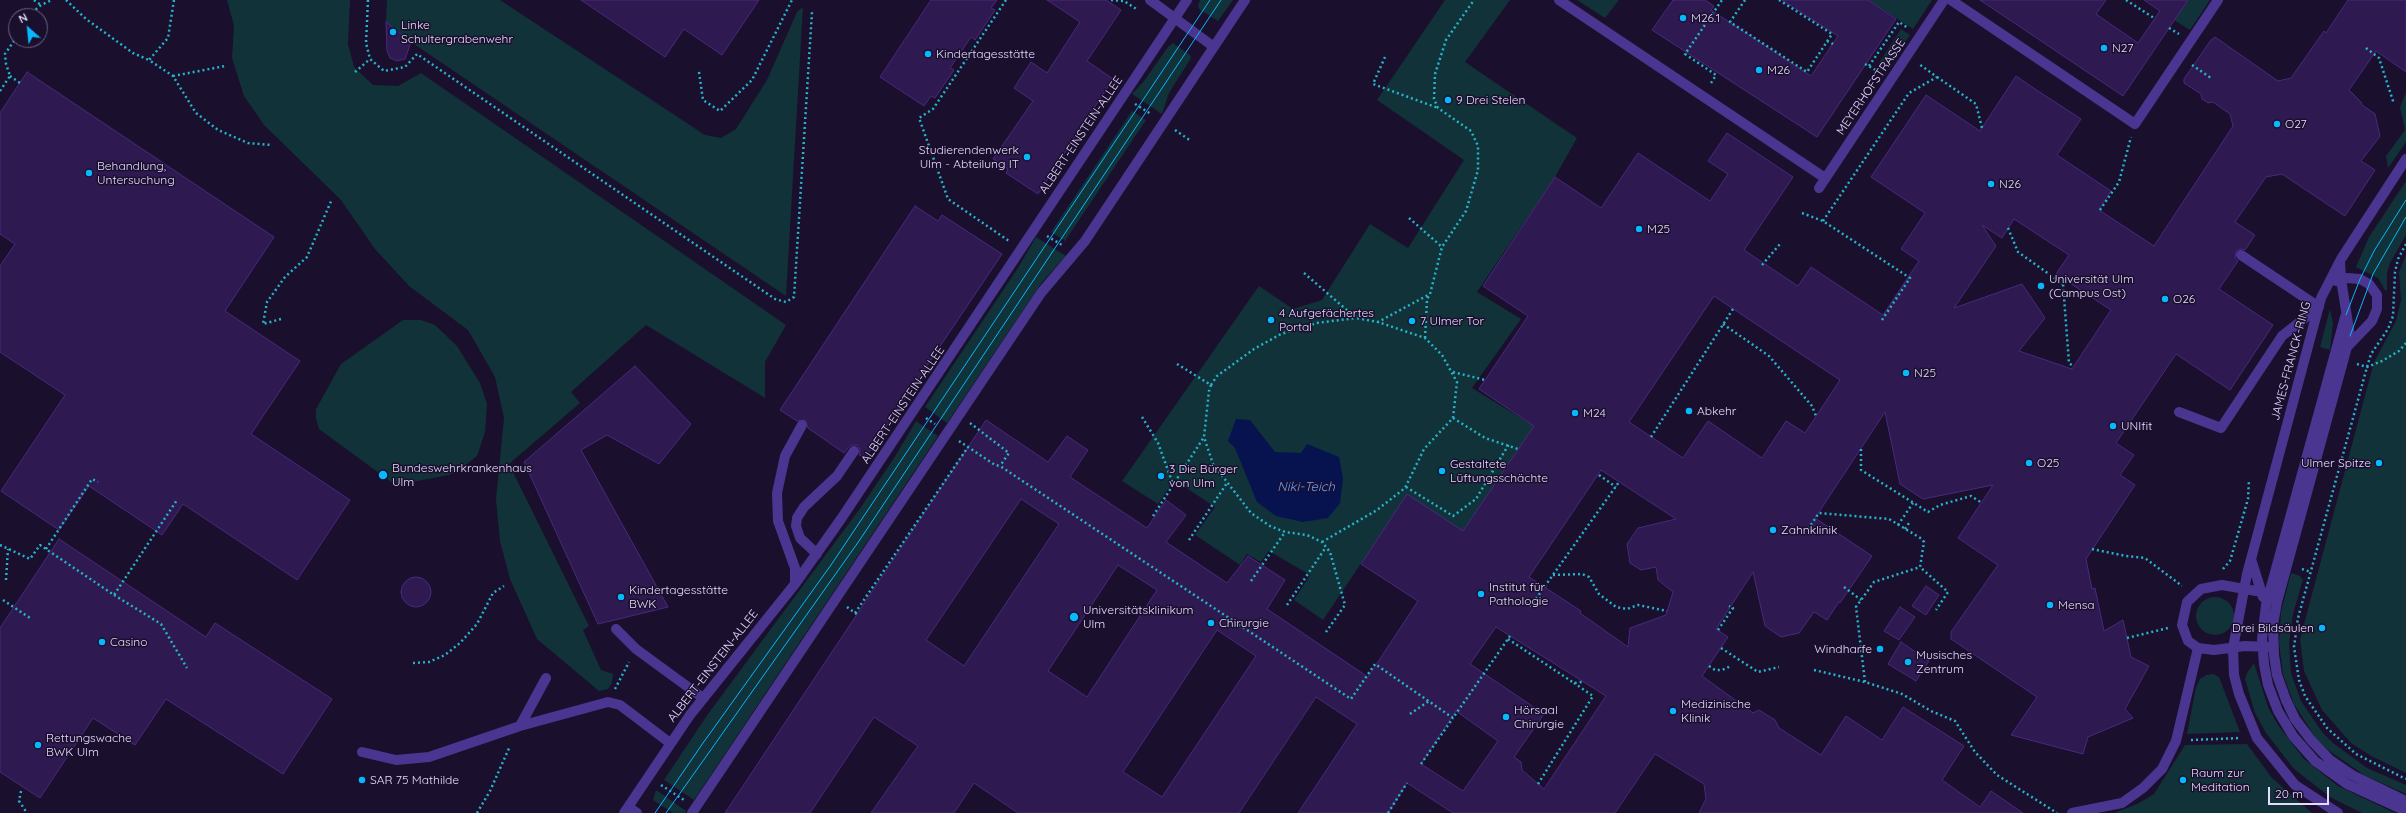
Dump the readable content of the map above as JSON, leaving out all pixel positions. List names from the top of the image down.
{
  "streets": {
    "street": ["MEYERHOFSTRASSE", "ALBERT-EINSTEIN-ALLEE", "JAMES-FRANCK-RING"]
  },
  "water": ["Niki-Teich"],
  "places": [
    "M26.1",
    "Linke Schultergrabenwehr",
    "N27",
    "Kindertagesstätte",
    "M26",
    "9 Drei Stelen",
    "O27",
    "Studierendenwerk Ulm - Abteilung IT",
    "Behandlung, Untersuchung",
    "N26",
    "M25",
    "Universität Ulm (Campus Ost)",
    "O26",
    "4 Aufgefächertes Portal",
    "7 Ulmer Tor",
    "N25",
    "Abkehr",
    "M24",
    "UNIfit",
    "O25",
    "Ulmer Spitze",
    "Gestaltete Lüftungsschächte",
    "Bundeswehrkrankenhaus Ulm",
    "3 Die Bürger von Ulm",
    "Zahnklinik",
    "Institut für Pathologie",
    "Kindertagesstätte BWK",
    "Mensa",
    "Universitätsklinikum Ulm",
    "Chirurgie",
    "Drei Bildsäulen",
    "Casino",
    "Windharfe",
    "Musisches Zentrum",
    "Medizinische Klinik",
    "Hörsaal Chirurgie",
    "Rettungswache BWK Ulm",
    "SAR 75 Mathilde",
    "Raum zur Meditation"
  ],
  "scale_bar": "20 m",
  "north": "top left"
}
